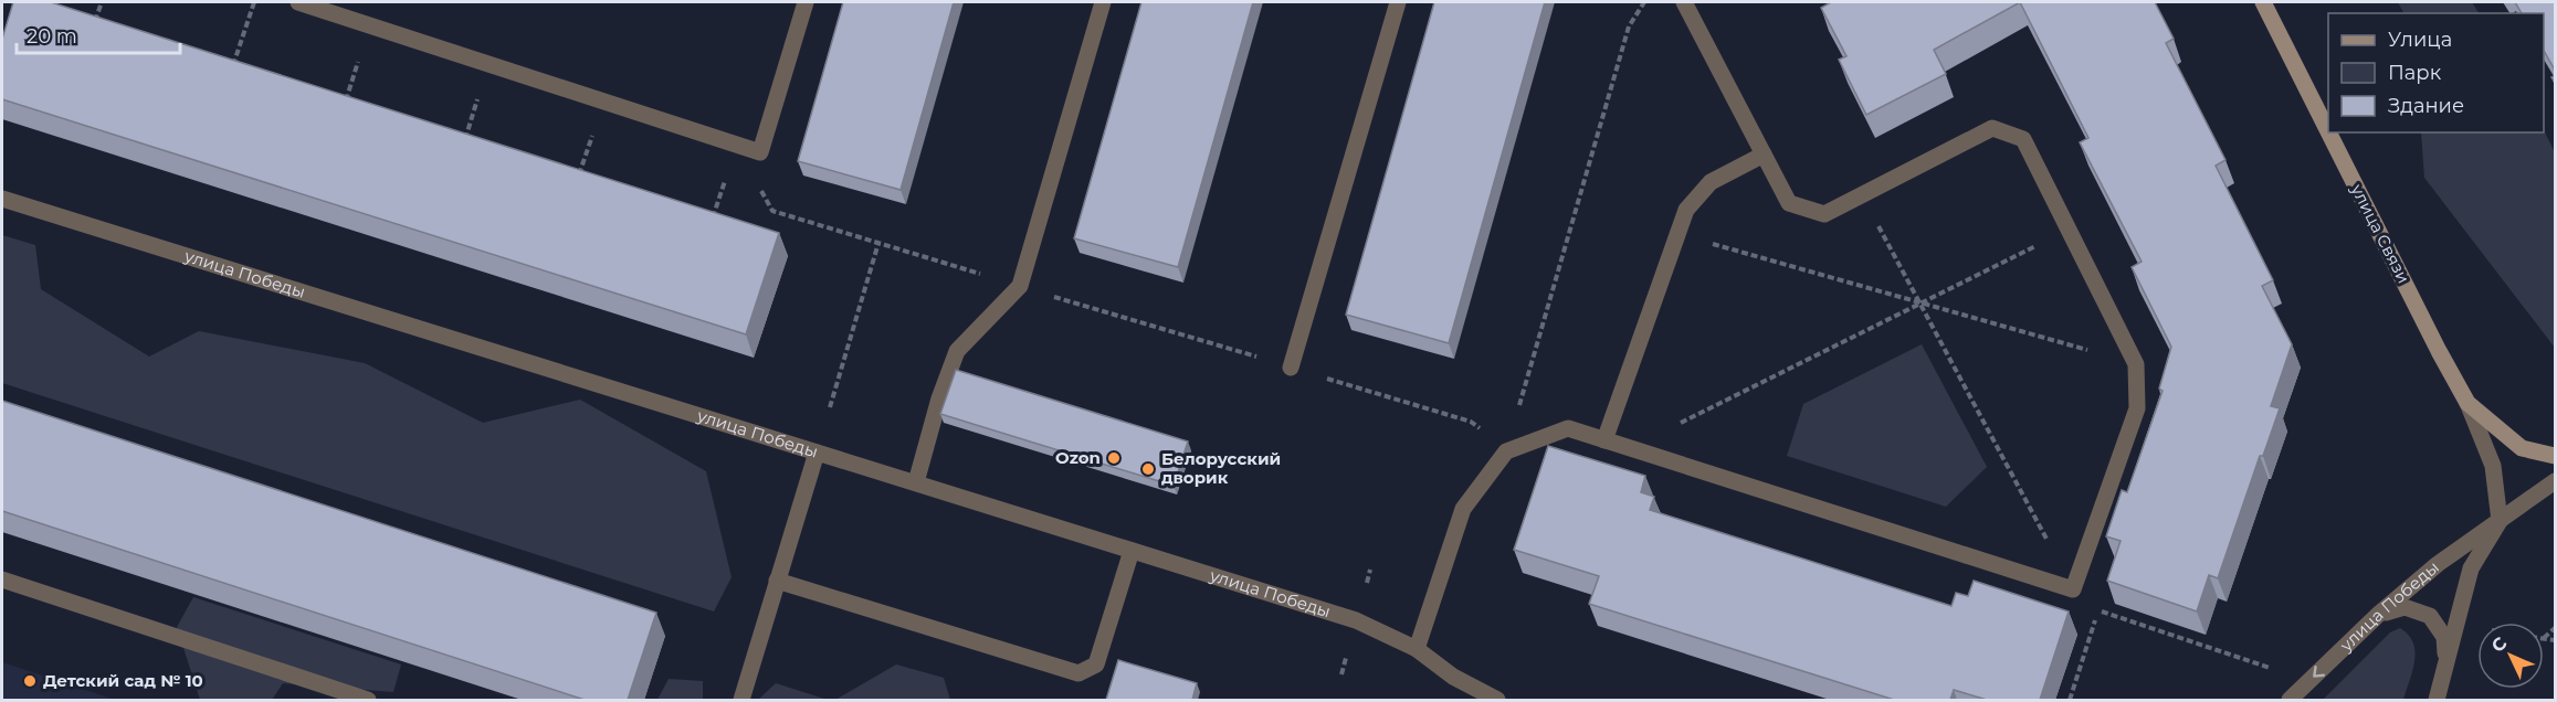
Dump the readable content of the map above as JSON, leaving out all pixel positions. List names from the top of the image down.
{
  "streets": {
    "street": ["улица Связи", "улица Победы"]
  },
  "places": ["Ozon", "Белорусский дворик", "Детский сад № 10"],
  "legend": ["Улица", "Парк", "Здание"],
  "scale_bar": "20 m",
  "north": "top left"
}
